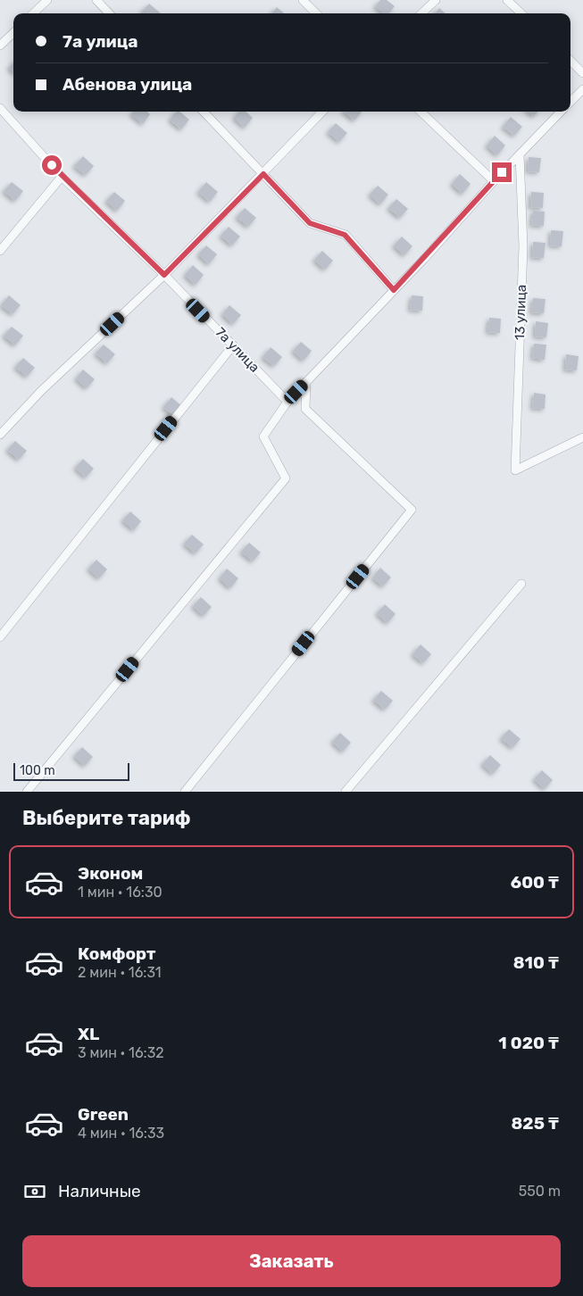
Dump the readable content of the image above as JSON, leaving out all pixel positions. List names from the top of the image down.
{
  "streets": {
    "street": ["13 улица", "7а улица"]
  },
  "scale_bar": "100 m",
  "page": {
    "banner": ["7а улица", "Абенова улица"],
    "scale": "100 m",
    "heading": "Выберите тариф",
    "list": [
      {
        "name": "Эконом",
        "note": "1 мин · 16:30",
        "value": "600 ₸"
      },
      {
        "name": "Комфорт",
        "note": "2 мин · 16:31",
        "value": "810 ₸"
      },
      {
        "name": "XL",
        "note": "3 мин · 16:32",
        "value": "1 020 ₸"
      },
      {
        "name": "Green",
        "note": "4 мин · 16:33",
        "value": "825 ₸"
      }
    ],
    "pay": ["Наличные", "550 m"],
    "buttons": "Заказать"
  }
}
